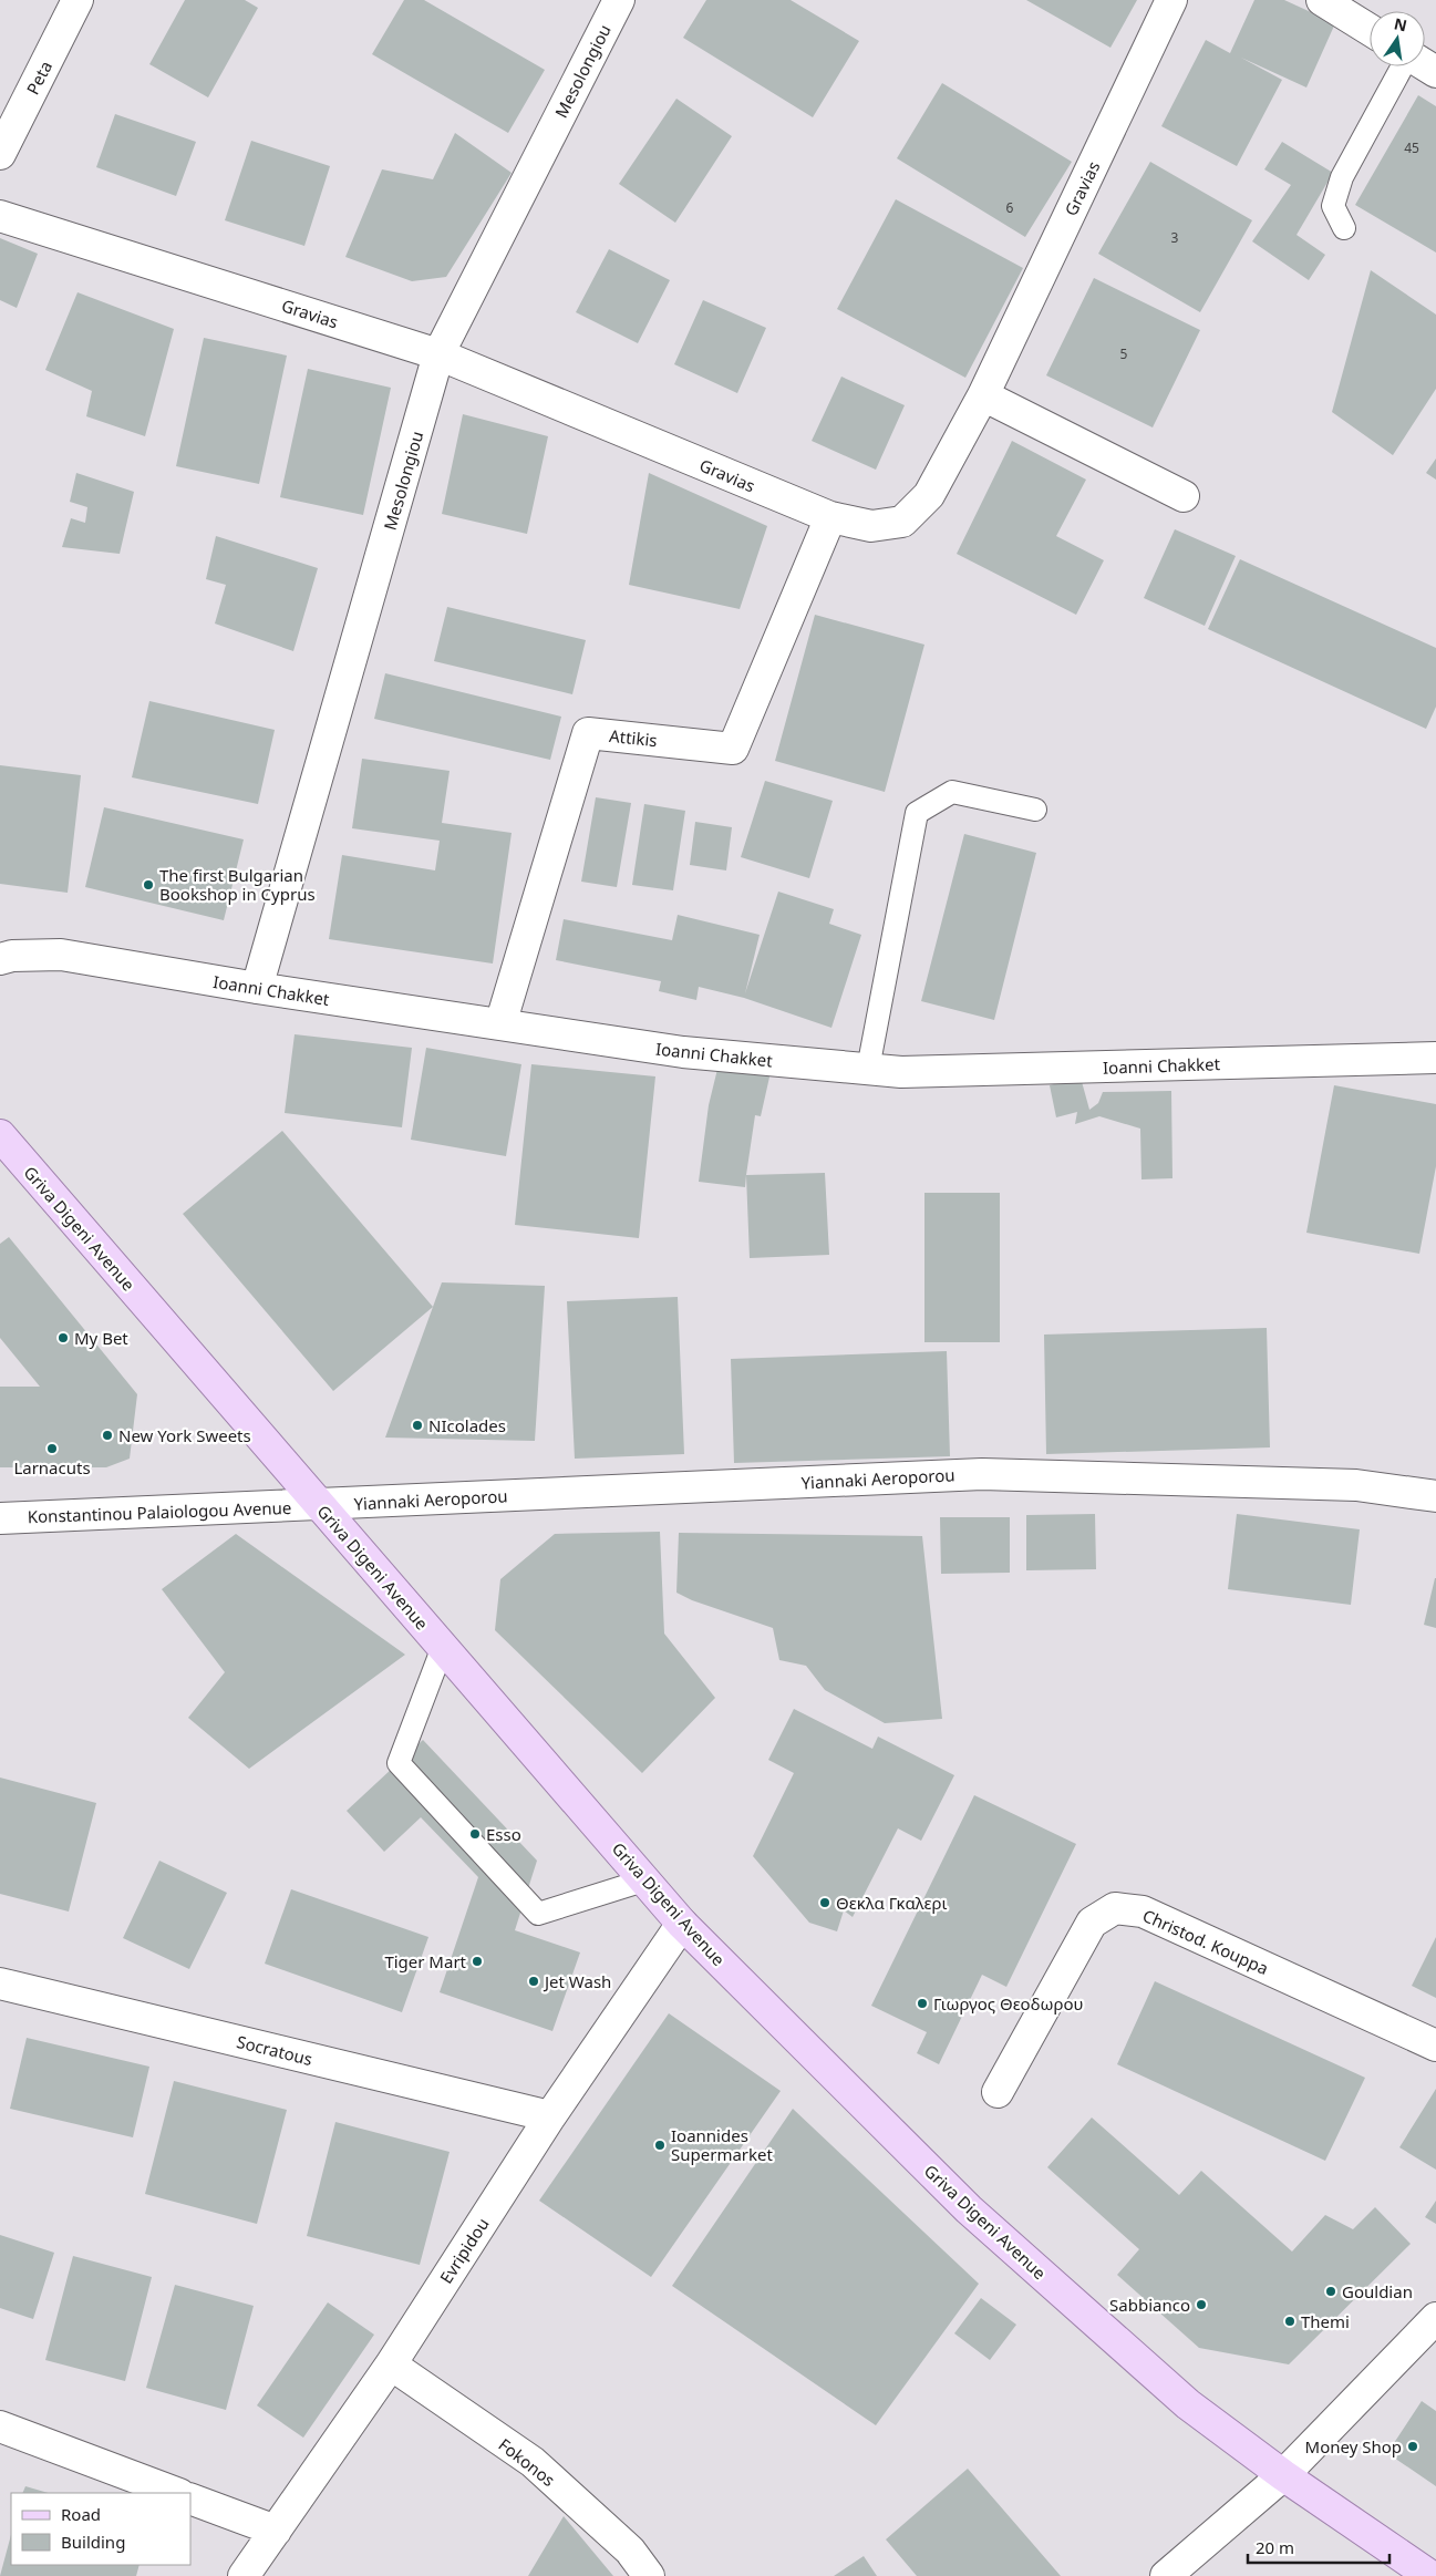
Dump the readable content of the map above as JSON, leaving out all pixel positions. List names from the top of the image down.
{
  "streets": {
    "main road": ["Griva Digeni Avenue"],
    "street": [
      "Mesolongiou",
      "Peta",
      "Gravias",
      "Attikis",
      "Ioanni Chakket",
      "Yiannaki Aeroporou",
      "Konstantinou Palaiologou Avenue",
      "Christod. Kouppa",
      "Socratous",
      "Evripidou",
      "Fokonos"
    ]
  },
  "crossings": [
    ["Mesolongiou", "Gravias"],
    ["Mesolongiou", "Ioanni Chakket"],
    ["Gravias", "Attikis"],
    ["Attikis", "Ioanni Chakket"],
    ["Griva Digeni Avenue", "Yiannaki Aeroporou"],
    ["Griva Digeni Avenue", "Konstantinou Palaiologou Avenue"],
    ["Griva Digeni Avenue", "Evripidou"],
    ["Yiannaki Aeroporou", "Konstantinou Palaiologou Avenue"],
    ["Socratous", "Evripidou"],
    ["Evripidou", "Fokonos"]
  ],
  "places": [
    "The first Bulgarian Bookshop in Cyprus",
    "My Bet",
    "NIcolades",
    "New York Sweets",
    "Larnacuts",
    "Esso",
    "Θεκλα Γκαλερι",
    "Tiger Mart",
    "Jet Wash",
    "Γιωργος Θεοδωρου",
    "Ioannides Supermarket",
    "Gouldian",
    "Sabbianco",
    "Themi",
    "Money Shop"
  ],
  "house_numbers": [
    "45",
    "6",
    "3",
    "5"
  ],
  "legend": ["Road", "Building"],
  "scale_bar": "20 m",
  "north": "top"
}
